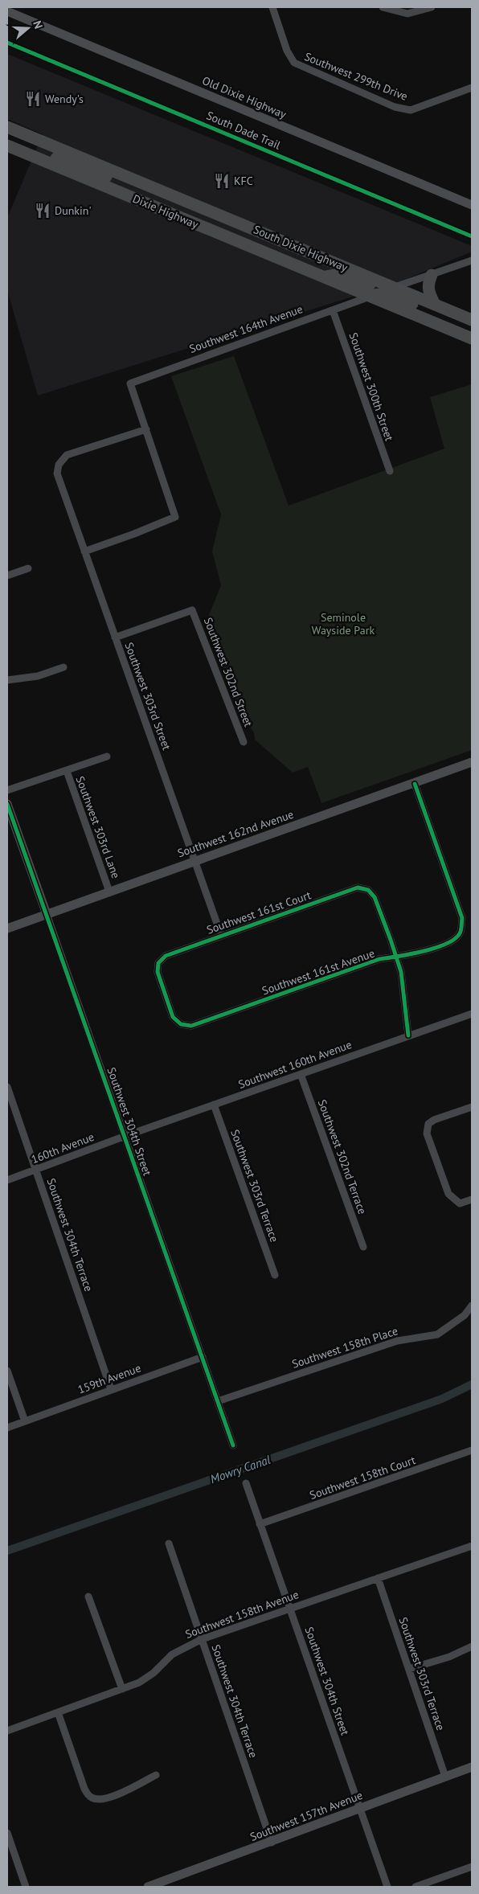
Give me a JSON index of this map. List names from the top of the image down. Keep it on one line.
{"streets":{"highway":["Dixie Highway","South Dixie Highway"],"street":["Southwest 299th Drive","Old Dixie Highway","Southwest 164th Avenue","Southwest 300th Street","Southwest 302nd Street","Southwest 303rd Street","Southwest 303rd Lane","Southwest 162nd Avenue","Southwest 161st Court","Southwest 161st Avenue","Southwest 160th Avenue","Southwest 304th Street","160th Avenue","Southwest 302nd Terrace","Southwest 303rd Terrace","Southwest 304th Terrace","Southwest 158th Place","159th Avenue","Southwest 158th Court","Southwest 158th Avenue","Southwest 157th Avenue"],"cycle path":["South Dade Trail"]},"crossings":[["Dixie Highway","South Dixie Highway"],["South Dixie Highway","Southwest 164th Avenue"],["Southwest 164th Avenue","Southwest 300th Street"],["Southwest 164th Avenue","Southwest 303rd Street"],["Southwest 302nd Street","Southwest 303rd Street"],["Southwest 303rd Street","Southwest 162nd Avenue"],["Southwest 303rd Street","Southwest 161st Court"],["Southwest 303rd Lane","Southwest 162nd Avenue"],["Southwest 162nd Avenue","Southwest 161st Avenue"],["Southwest 162nd Avenue","Southwest 304th Street"],["Southwest 161st Court","Southwest 161st Avenue"],["Southwest 160th Avenue","Southwest 304th Street"],["Southwest 160th Avenue","160th Avenue"],["Southwest 160th Avenue","Southwest 302nd Terrace"],["Southwest 160th Avenue","Southwest 303rd Terrace"],["Southwest 304th Street","160th Avenue"],["Southwest 304th Street","Southwest 158th Place"],["Southwest 304th Street","159th Avenue"],["Southwest 304th Street","Southwest 158th Court"],["Southwest 304th Street","Southwest 158th Avenue"],["Southwest 304th Street","Southwest 157th Avenue"],["160th Avenue","Southwest 304th Terrace"],["Southwest 303rd Terrace","Southwest 158th Avenue"],["Southwest 303rd Terrace","Southwest 157th Avenue"],["Southwest 304th Terrace","159th Avenue"],["Southwest 304th Terrace","Southwest 158th Avenue"],["Southwest 304th Terrace","Southwest 157th Avenue"]],"water":["Mowry Canal"],"parks":["Seminole Wayside Park"],"places":{"restaurant":["Wendy's","KFC","Dunkin'"]},"north":"right"}
